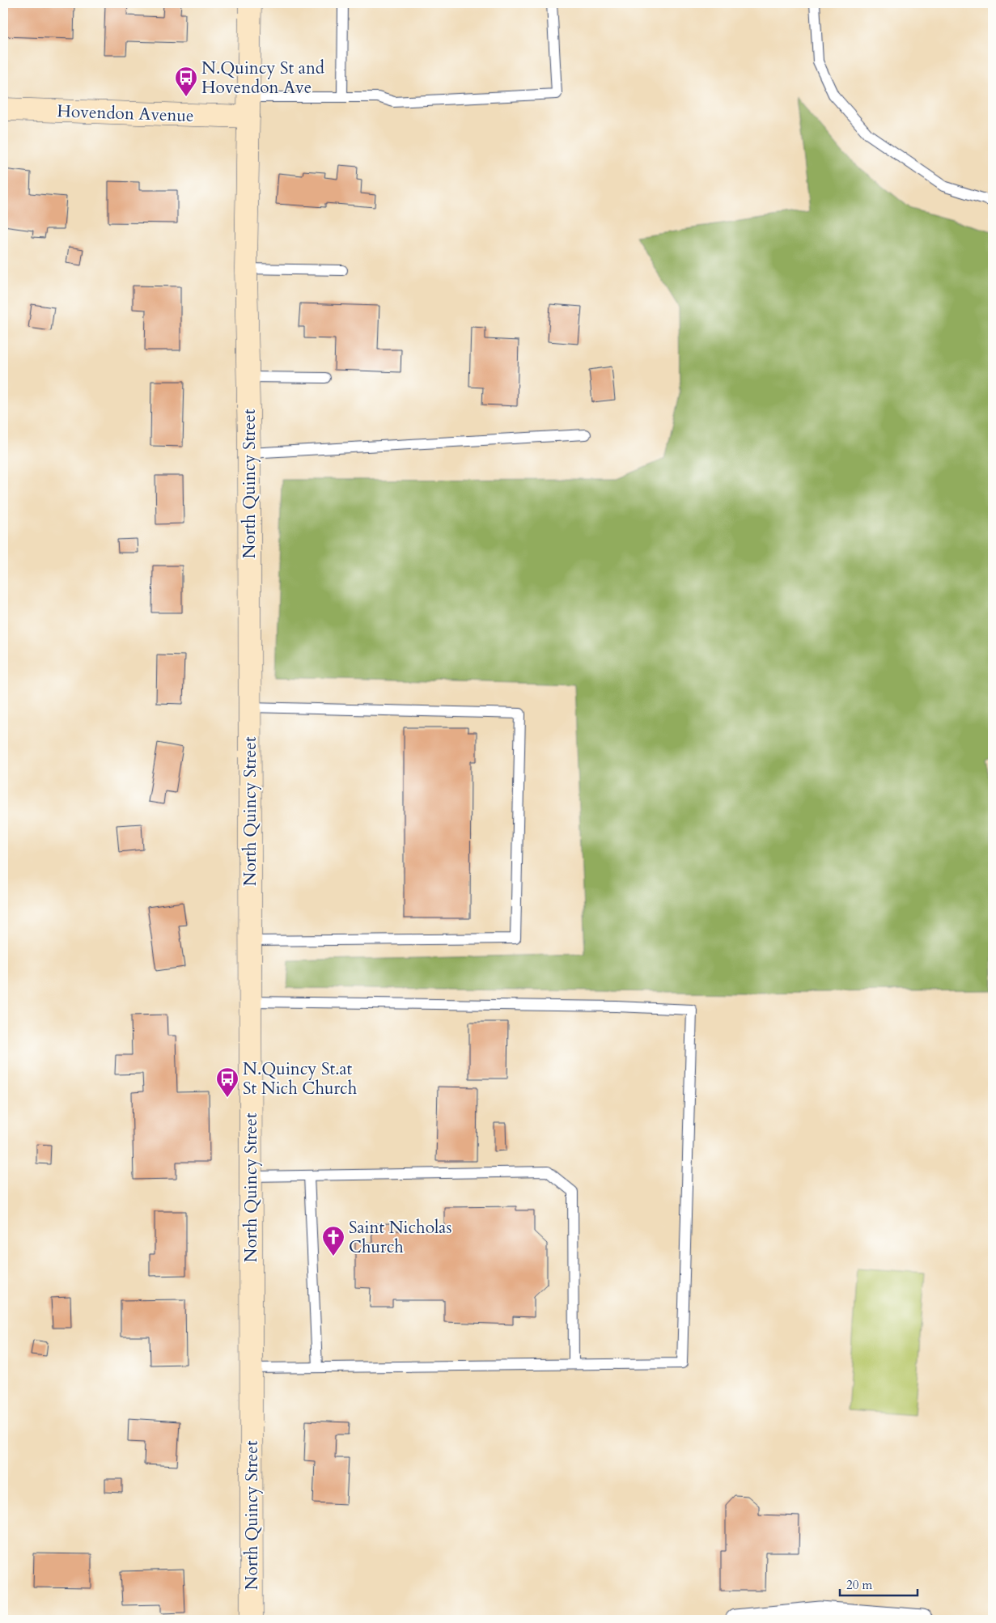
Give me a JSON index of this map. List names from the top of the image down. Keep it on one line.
{"streets":{"main road":["Hovendon Avenue","North Quincy Street"]},"crossings":[["Hovendon Avenue","North Quincy Street"]],"places":{"bus stop":["N.Quincy St and Hovendon Ave","N.Quincy St.at St Nich Church"],"church":["Saint Nicholas Church"]},"scale_bar":"20 m"}
